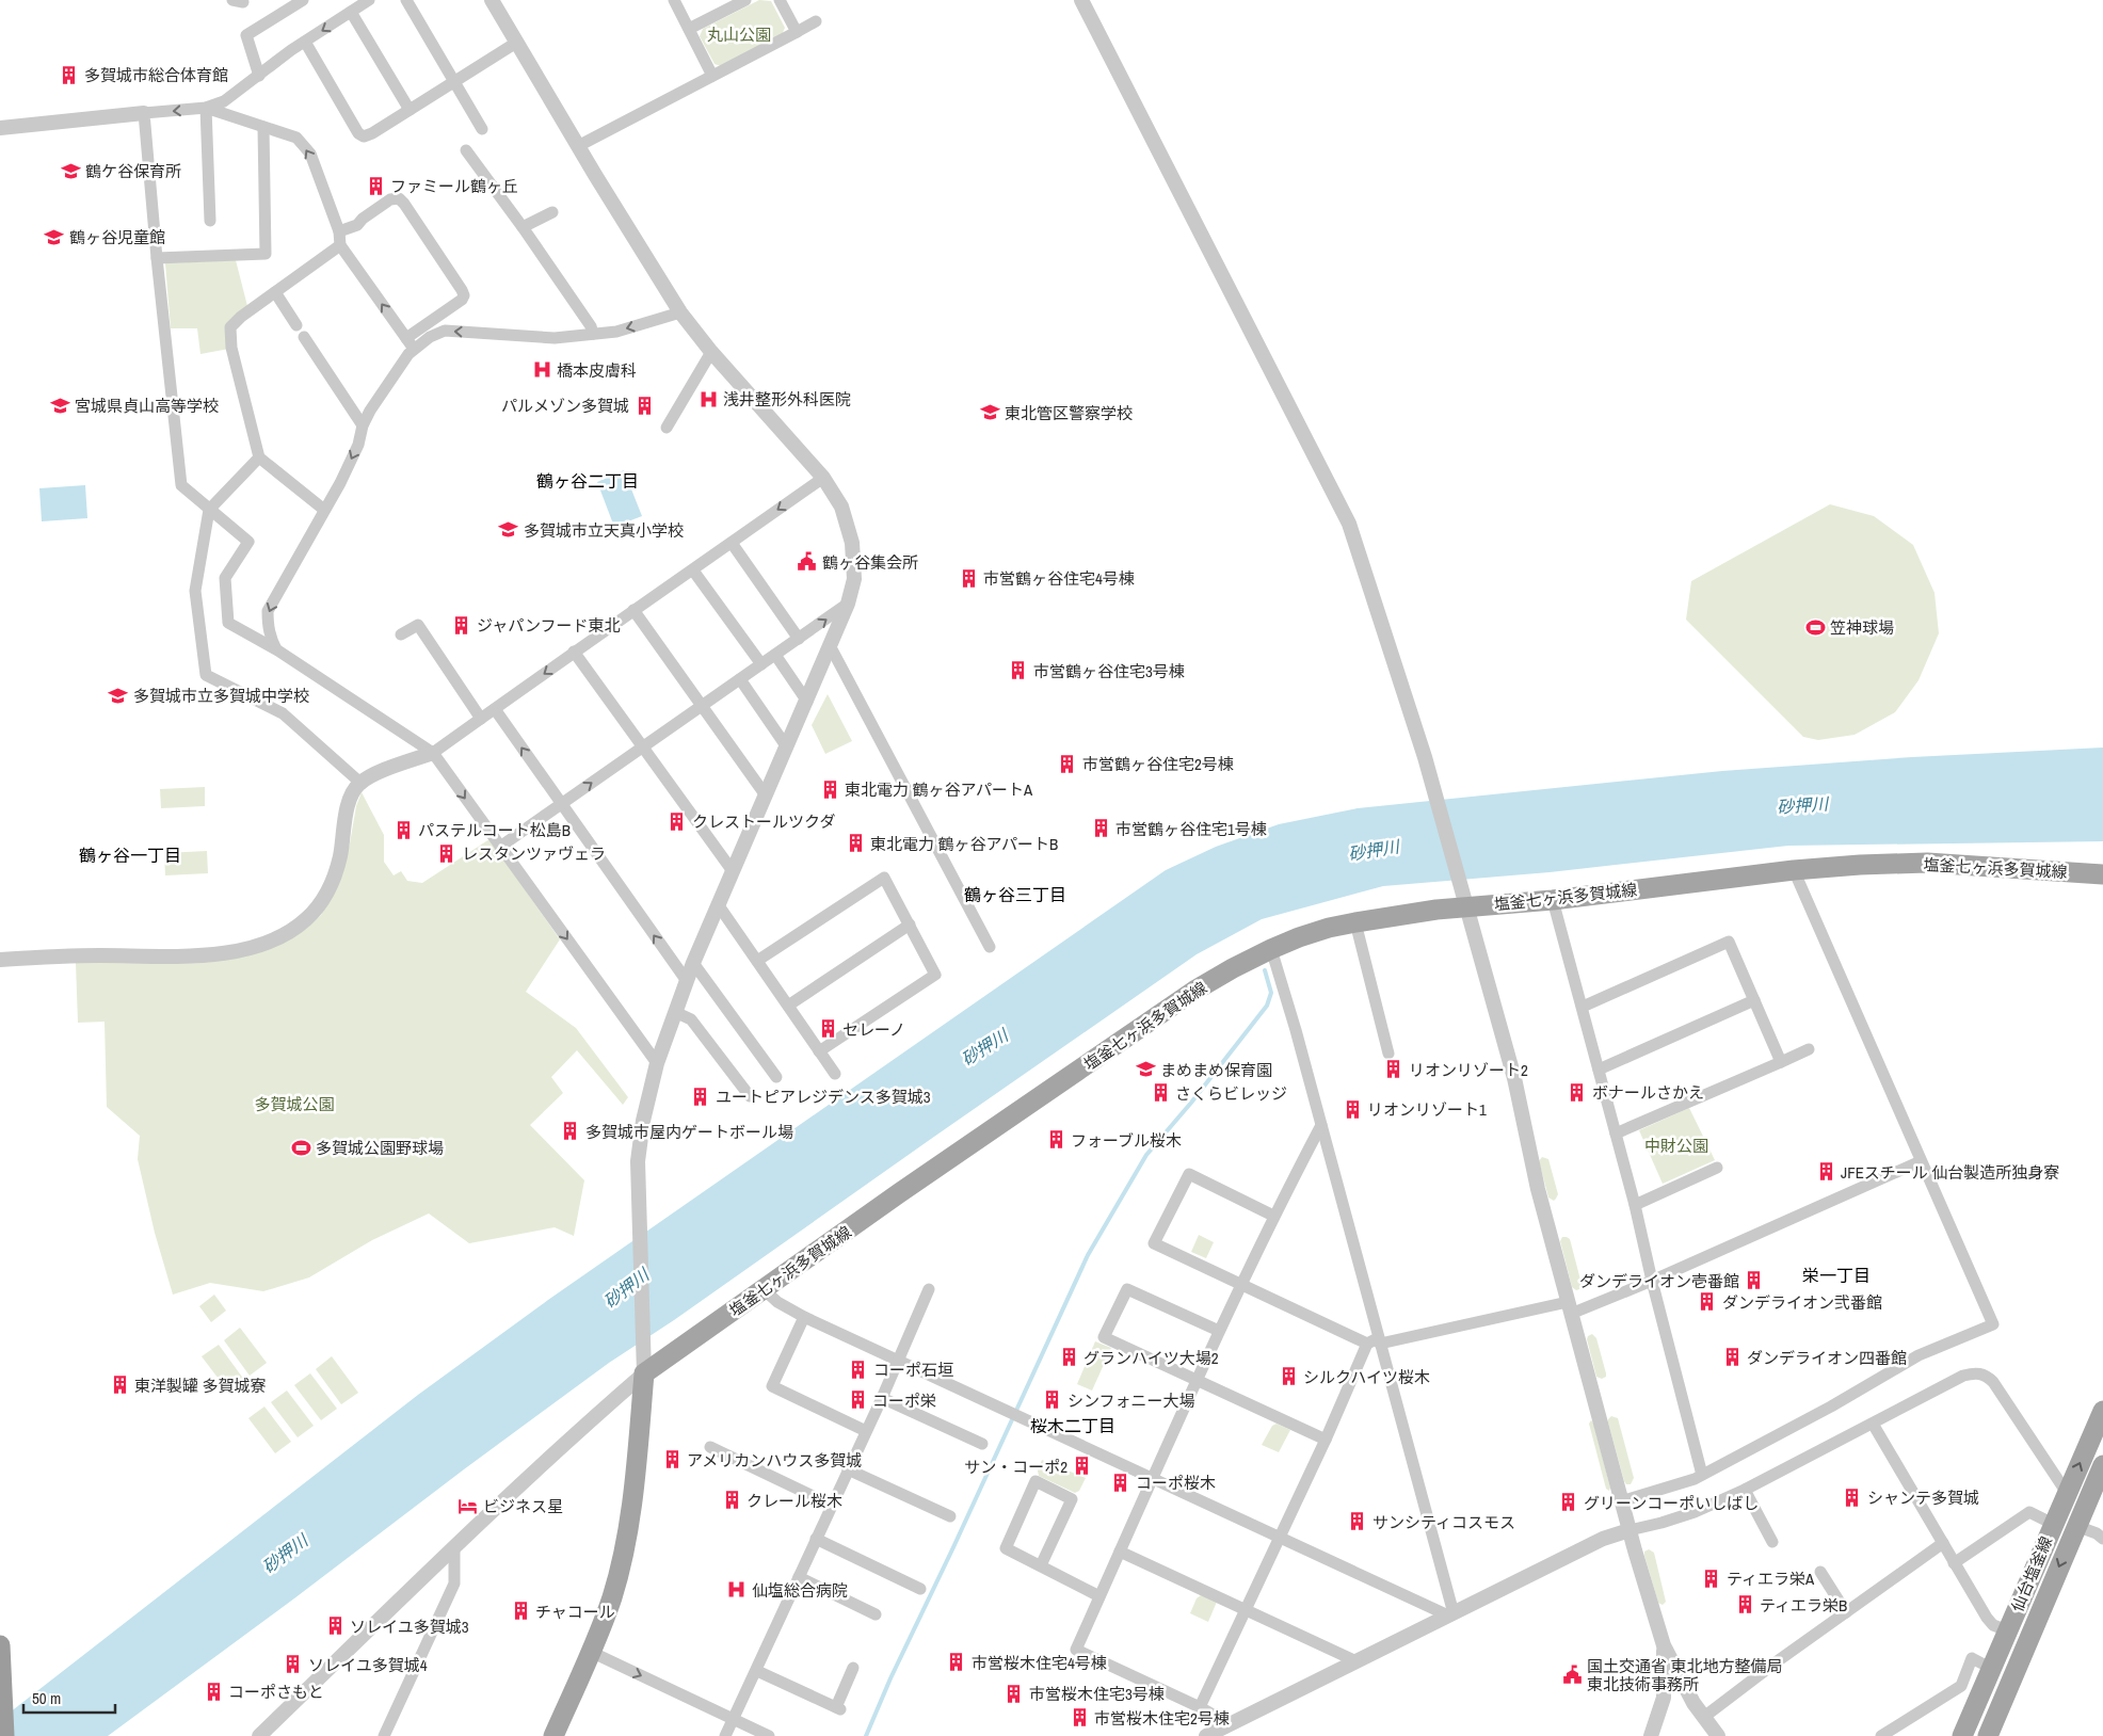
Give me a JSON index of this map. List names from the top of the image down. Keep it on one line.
{"streets":{"main road":["塩釜七ヶ浜多賀城線","仙台塩釜線"]},"districts":["鶴ヶ谷二丁目","鶴ヶ谷一丁目","鶴ヶ谷三丁目","栄一丁目","桜木二丁目"],"water":["砂押川"],"parks":["丸山公園","多賀城公園","中財公園"],"places":{"building":["多賀城市総合体育館","ファミール鶴ヶ丘","パルメゾン多賀城","市営鶴ヶ谷住宅4号棟","ジャパンフード東北","市営鶴ヶ谷住宅3号棟","市営鶴ヶ谷住宅2号棟","東北電力 鶴ヶ谷アパートA","クレストールツクダ","市営鶴ヶ谷住宅1号棟","パステルコート松島B","東北電力 鶴ヶ谷アパートB","レスタンツァヴェラ","セレーノ","リオンリゾート2","ボナールさかえ","さくらビレッジ","ユートピアレジデンス多賀城3","リオンリゾート1","多賀城市屋内ゲートボール場","フォーブル桜木","JFEスチール 仙台製造所独身寮","ダンデライオン壱番館","ダンデライオン弐番館","グランハイツ大場2","ダンデライオン四番館","コーポ石垣","シルクハイツ桜木","東洋製罐 多賀城寮","コーポ栄","シンフォニー大場","アメリカンハウス多賀城","サン・コーポ2","コーポ桜木","シャンテ多賀城","クレール桜木","グリーンコーポいしばし","サンシティコスモス","ティエラ栄A","ティエラ栄B","チャコール","ソレイユ多賀城3","市営桜木住宅4号棟","ソレイユ多賀城4","コーポさもと","市営桜木住宅3号棟","市営桜木住宅2号棟"],"school or university":["鶴ケ谷保育所","鶴ヶ谷児童館","宮城県貞山高等学校","東北管区警察学校","多賀城市立天真小学校","多賀城市立多賀城中学校","まめまめ保育園"],"hospital":["橋本皮膚科","浅井整形外科医院","仙塩総合病院"],"public building":["鶴ヶ谷集会所","国土交通省 東北地方整備局 東北技術事務所"],"sports":["笠神球場","多賀城公園野球場"],"hotel":["ビジネス星"]},"scale_bar":"50 m"}
